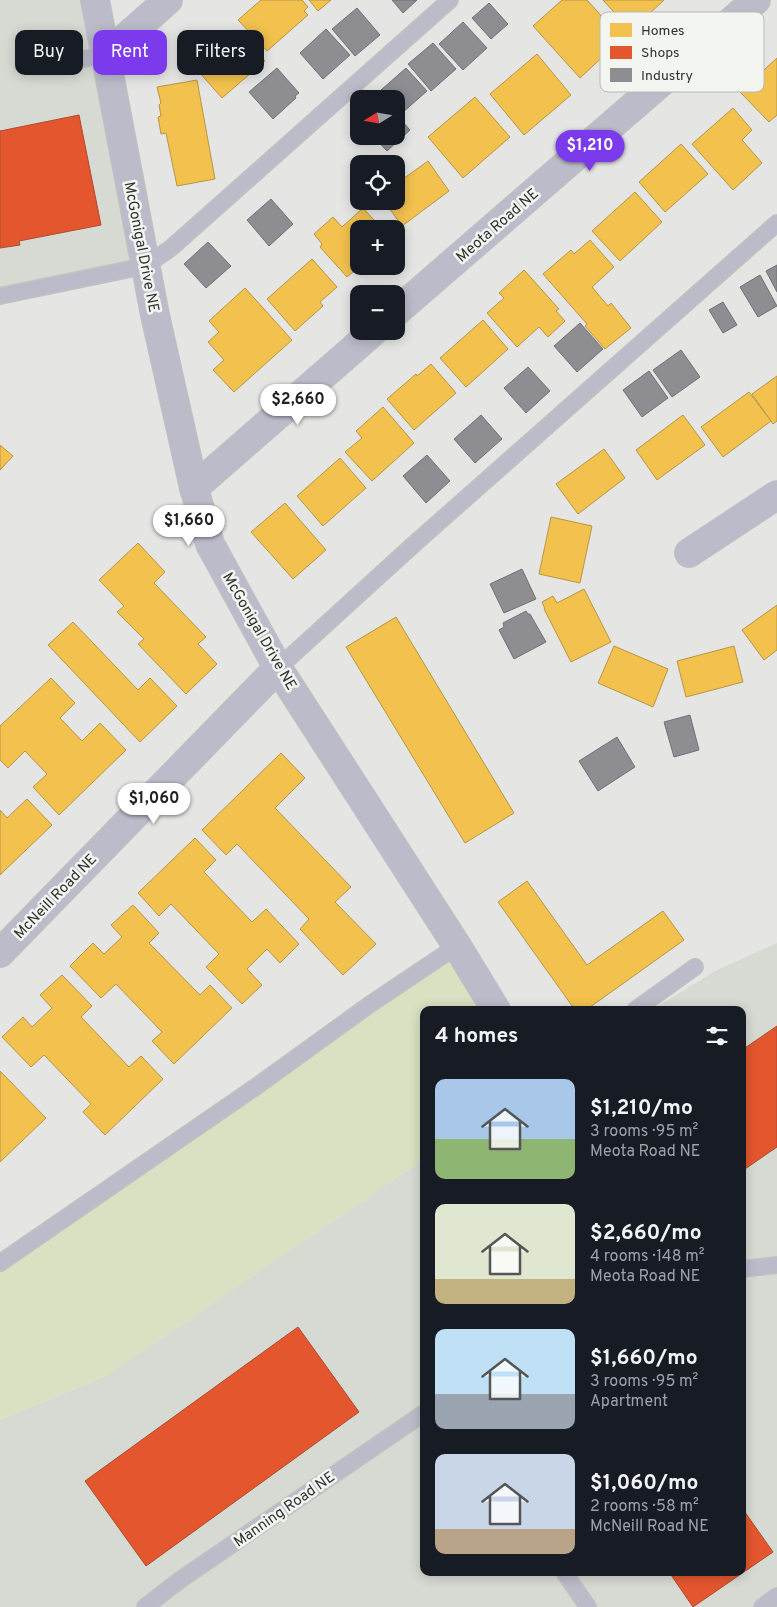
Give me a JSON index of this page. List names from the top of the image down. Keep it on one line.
{"streets":{"street":["Meota Road NE","McGonigal Drive NE","McNeill Road NE"],"lane":["Manning Road NE"]},"crossings":[["McGonigal Drive NE","McNeill Road NE"]],"legend":["Homes","Shops","Industry"],"north":"left","page":{"chip":["Buy","Rent","Filters"],"map_buttons":["+","−"],"price":["$1,210","$2,660","$1,660","$1,060"],"heading":"4 homes","list":[{"name":"$1,210/mo","note":"3 rooms · 95 m² · Meota Road NE"},{"name":"$2,660/mo","note":"4 rooms · 148 m² · Meota Road NE"},{"name":"$1,660/mo","note":"3 rooms · 95 m² · Apartment"},{"name":"$1,060/mo","note":"2 rooms · 58 m² · McNeill Road NE"}]}}
